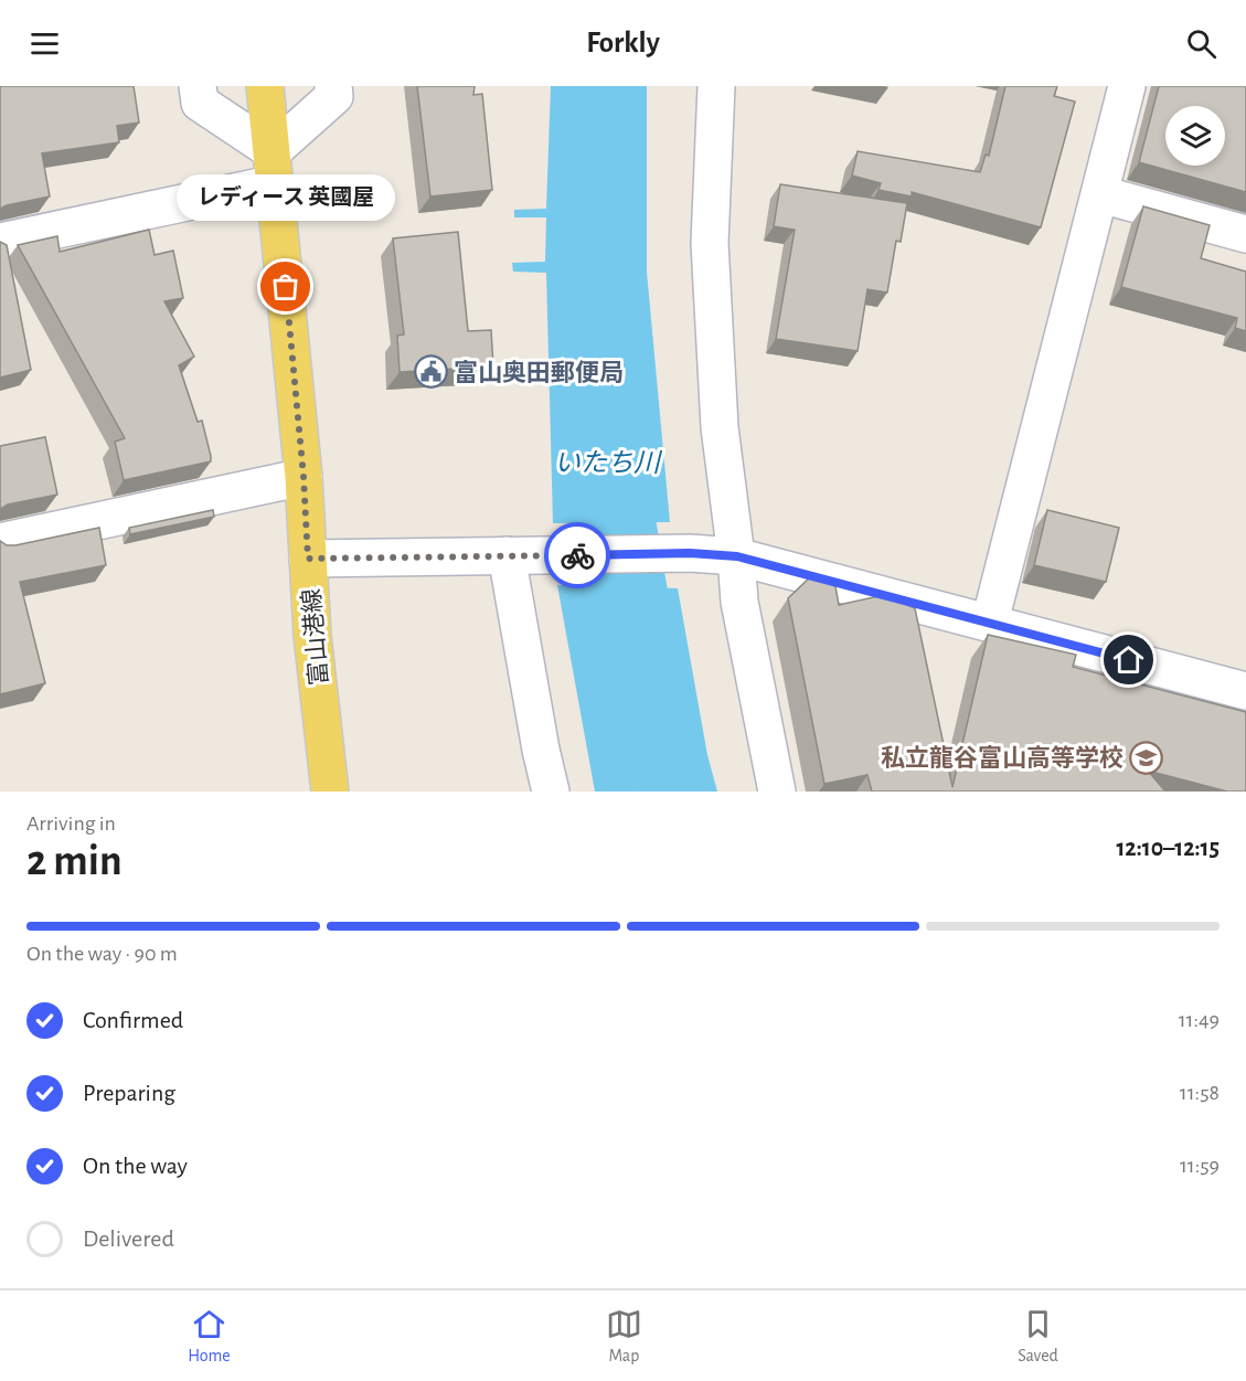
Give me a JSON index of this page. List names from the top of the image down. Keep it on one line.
{"streets":{"main road":["富山港線"]},"water":["いたち川"],"places":{"other":["レディース 英國屋"],"public building":["富山奥田郵便局"],"school or university":["私立龍谷富山高等学校"]},"page":{"header":"Forkly","bubble":"レディース 英國屋","heading":["2 min","Arriving in","12:10–12:15"],"bar":"On the way · 90 m","list":[["Confirmed","11:49"],["Preparing","11:58"],["On the way","11:59"],"Delivered"],"tabs":["Home","Map","Saved"]}}
